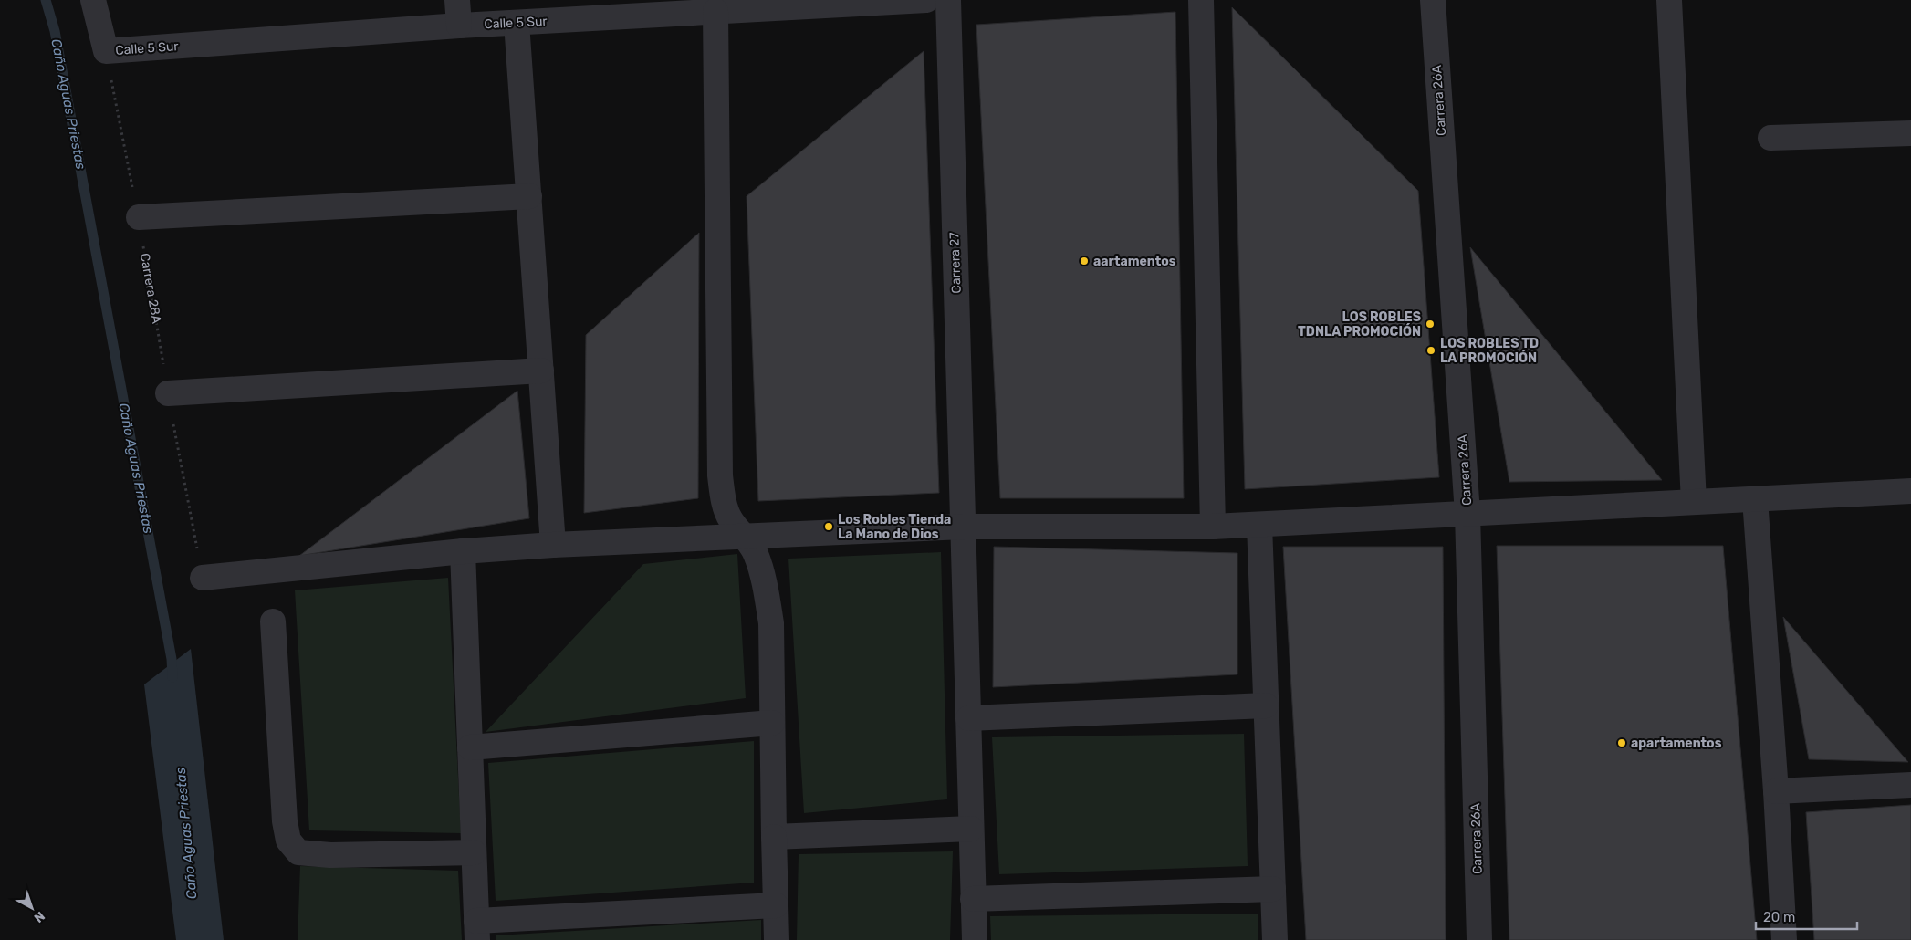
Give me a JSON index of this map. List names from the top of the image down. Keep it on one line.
{"streets":{"street":["Calle 5 Sur","Carrera 26A","Carrera 27"],"path":["Carrera 28A"]},"crossings":[["Calle 5 Sur","Carrera 28A"]],"water":["Caño Aguas Priestas"],"places":["aartamentos","LOS ROBLES TDNLA PROMOCIÓN","LOS ROBLES TD LA PROMOCIÓN","Los Robles Tienda La Mano de Dios","apartamentos"],"scale_bar":"20 m","north":"bottom right"}
